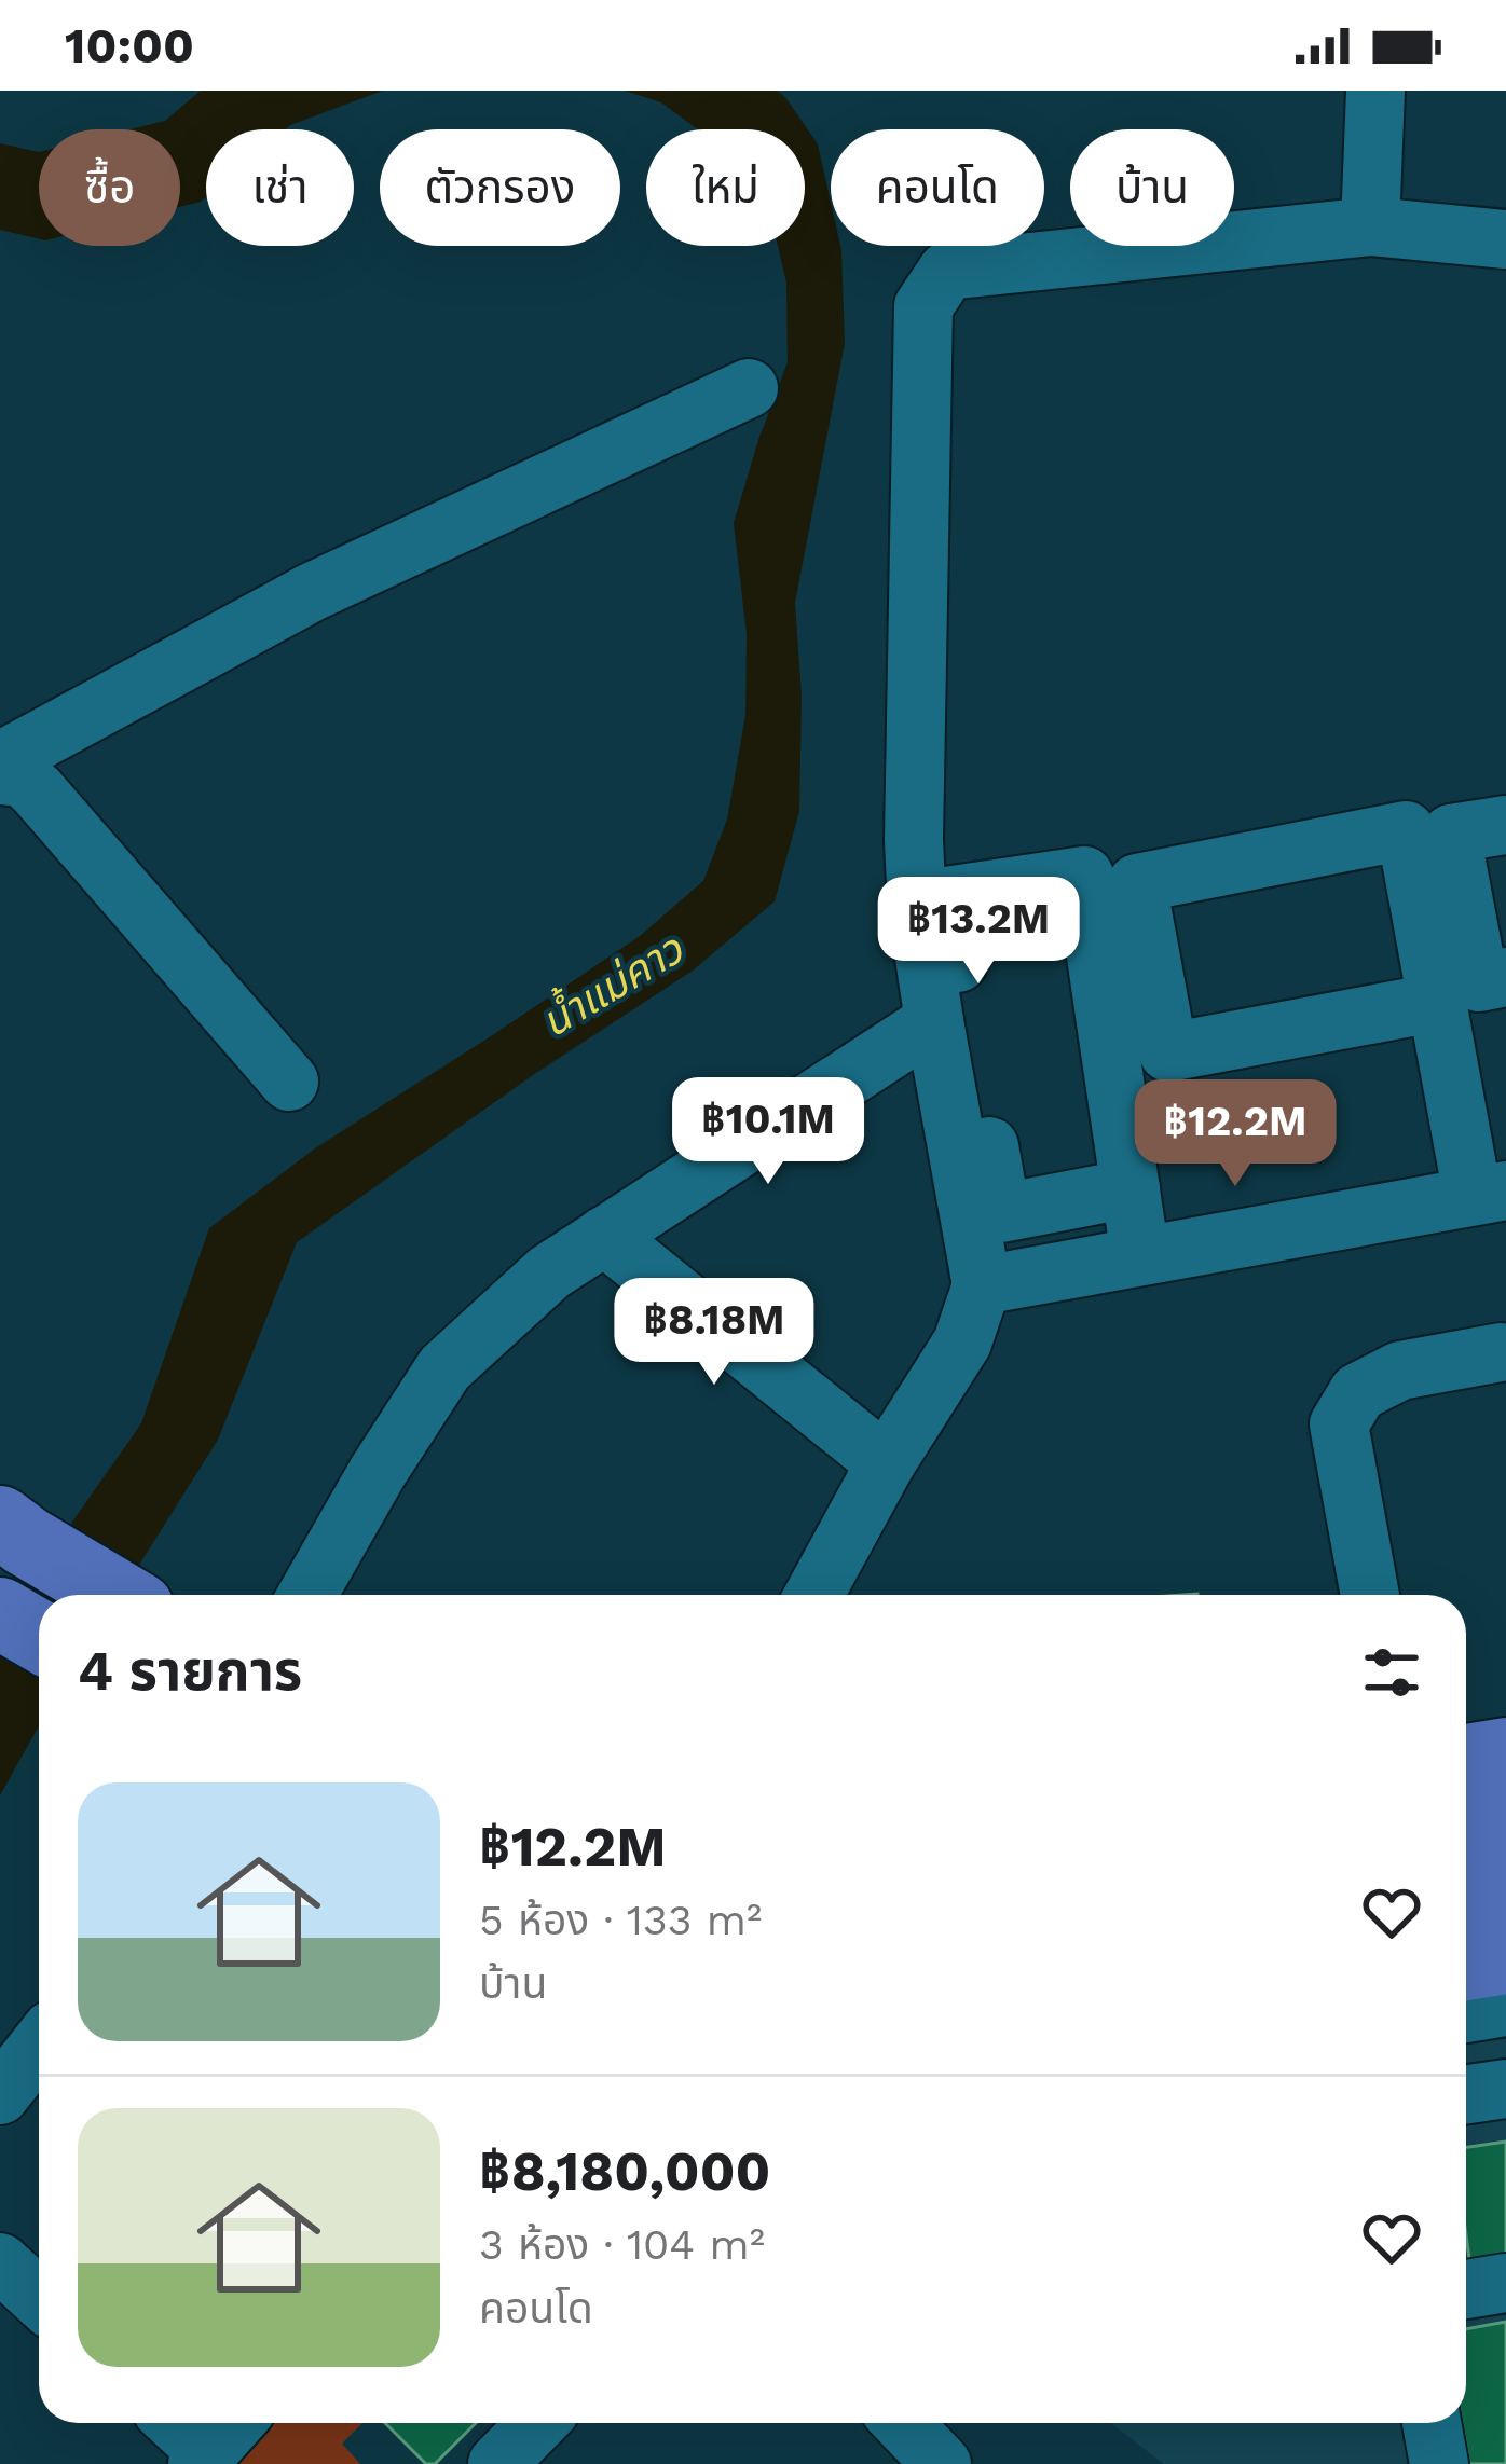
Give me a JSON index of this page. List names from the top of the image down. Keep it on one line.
{"water":["น้ำแม่คาว"],"page":{"status":"10:00","chip":["ซื้อ","เช่า","ตัวกรอง","ใหม่","คอนโด","บ้าน"],"price":["฿13.2M","฿10.1M","฿12.2M","฿8.18M"],"heading":"4 รายการ","list":[{"name":"฿12.2M","note":"5 ห้อง · 133 m² · บ้าน"},{"name":"฿8,180,000","note":"3 ห้อง · 104 m² · คอนโด"}]}}
